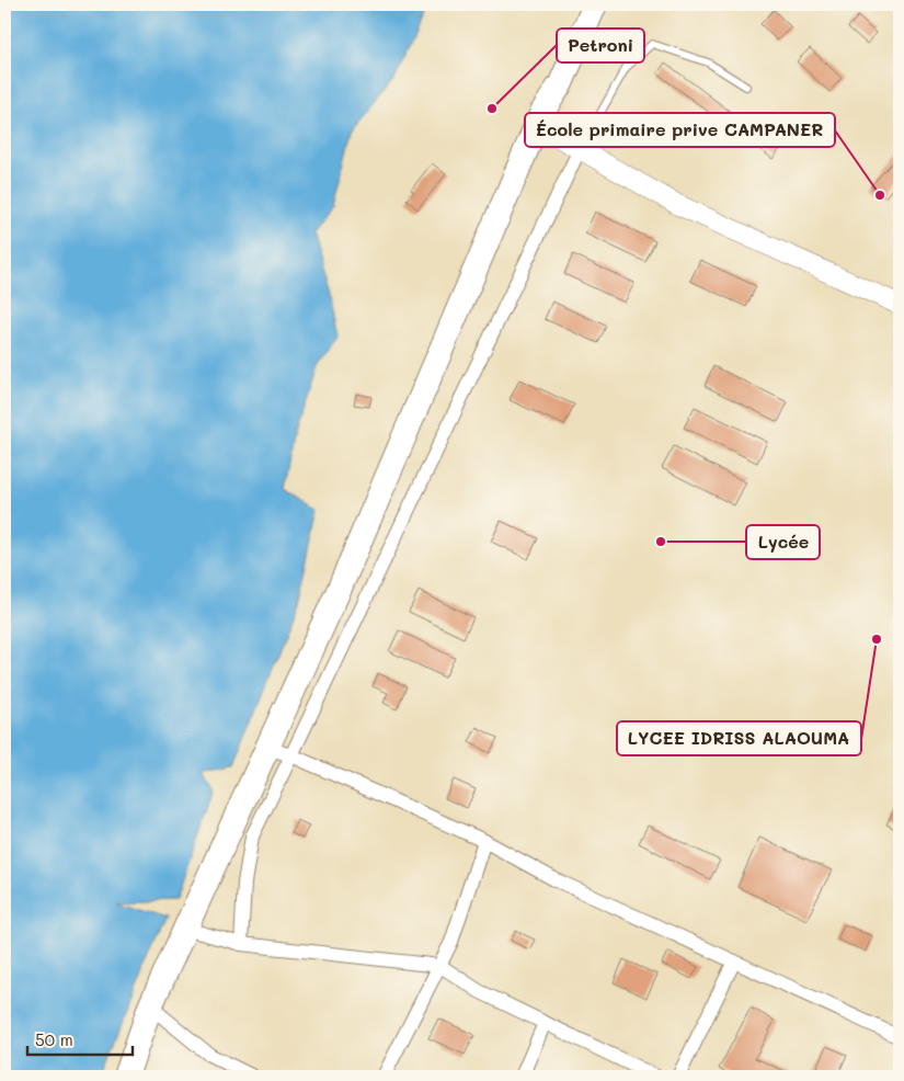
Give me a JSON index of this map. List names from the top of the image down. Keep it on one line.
{"places":["Petroni","École primaire prive CAMPANER","Lycée","LYCEE IDRISS ALAOUMA"],"scale_bar":"50 m"}
